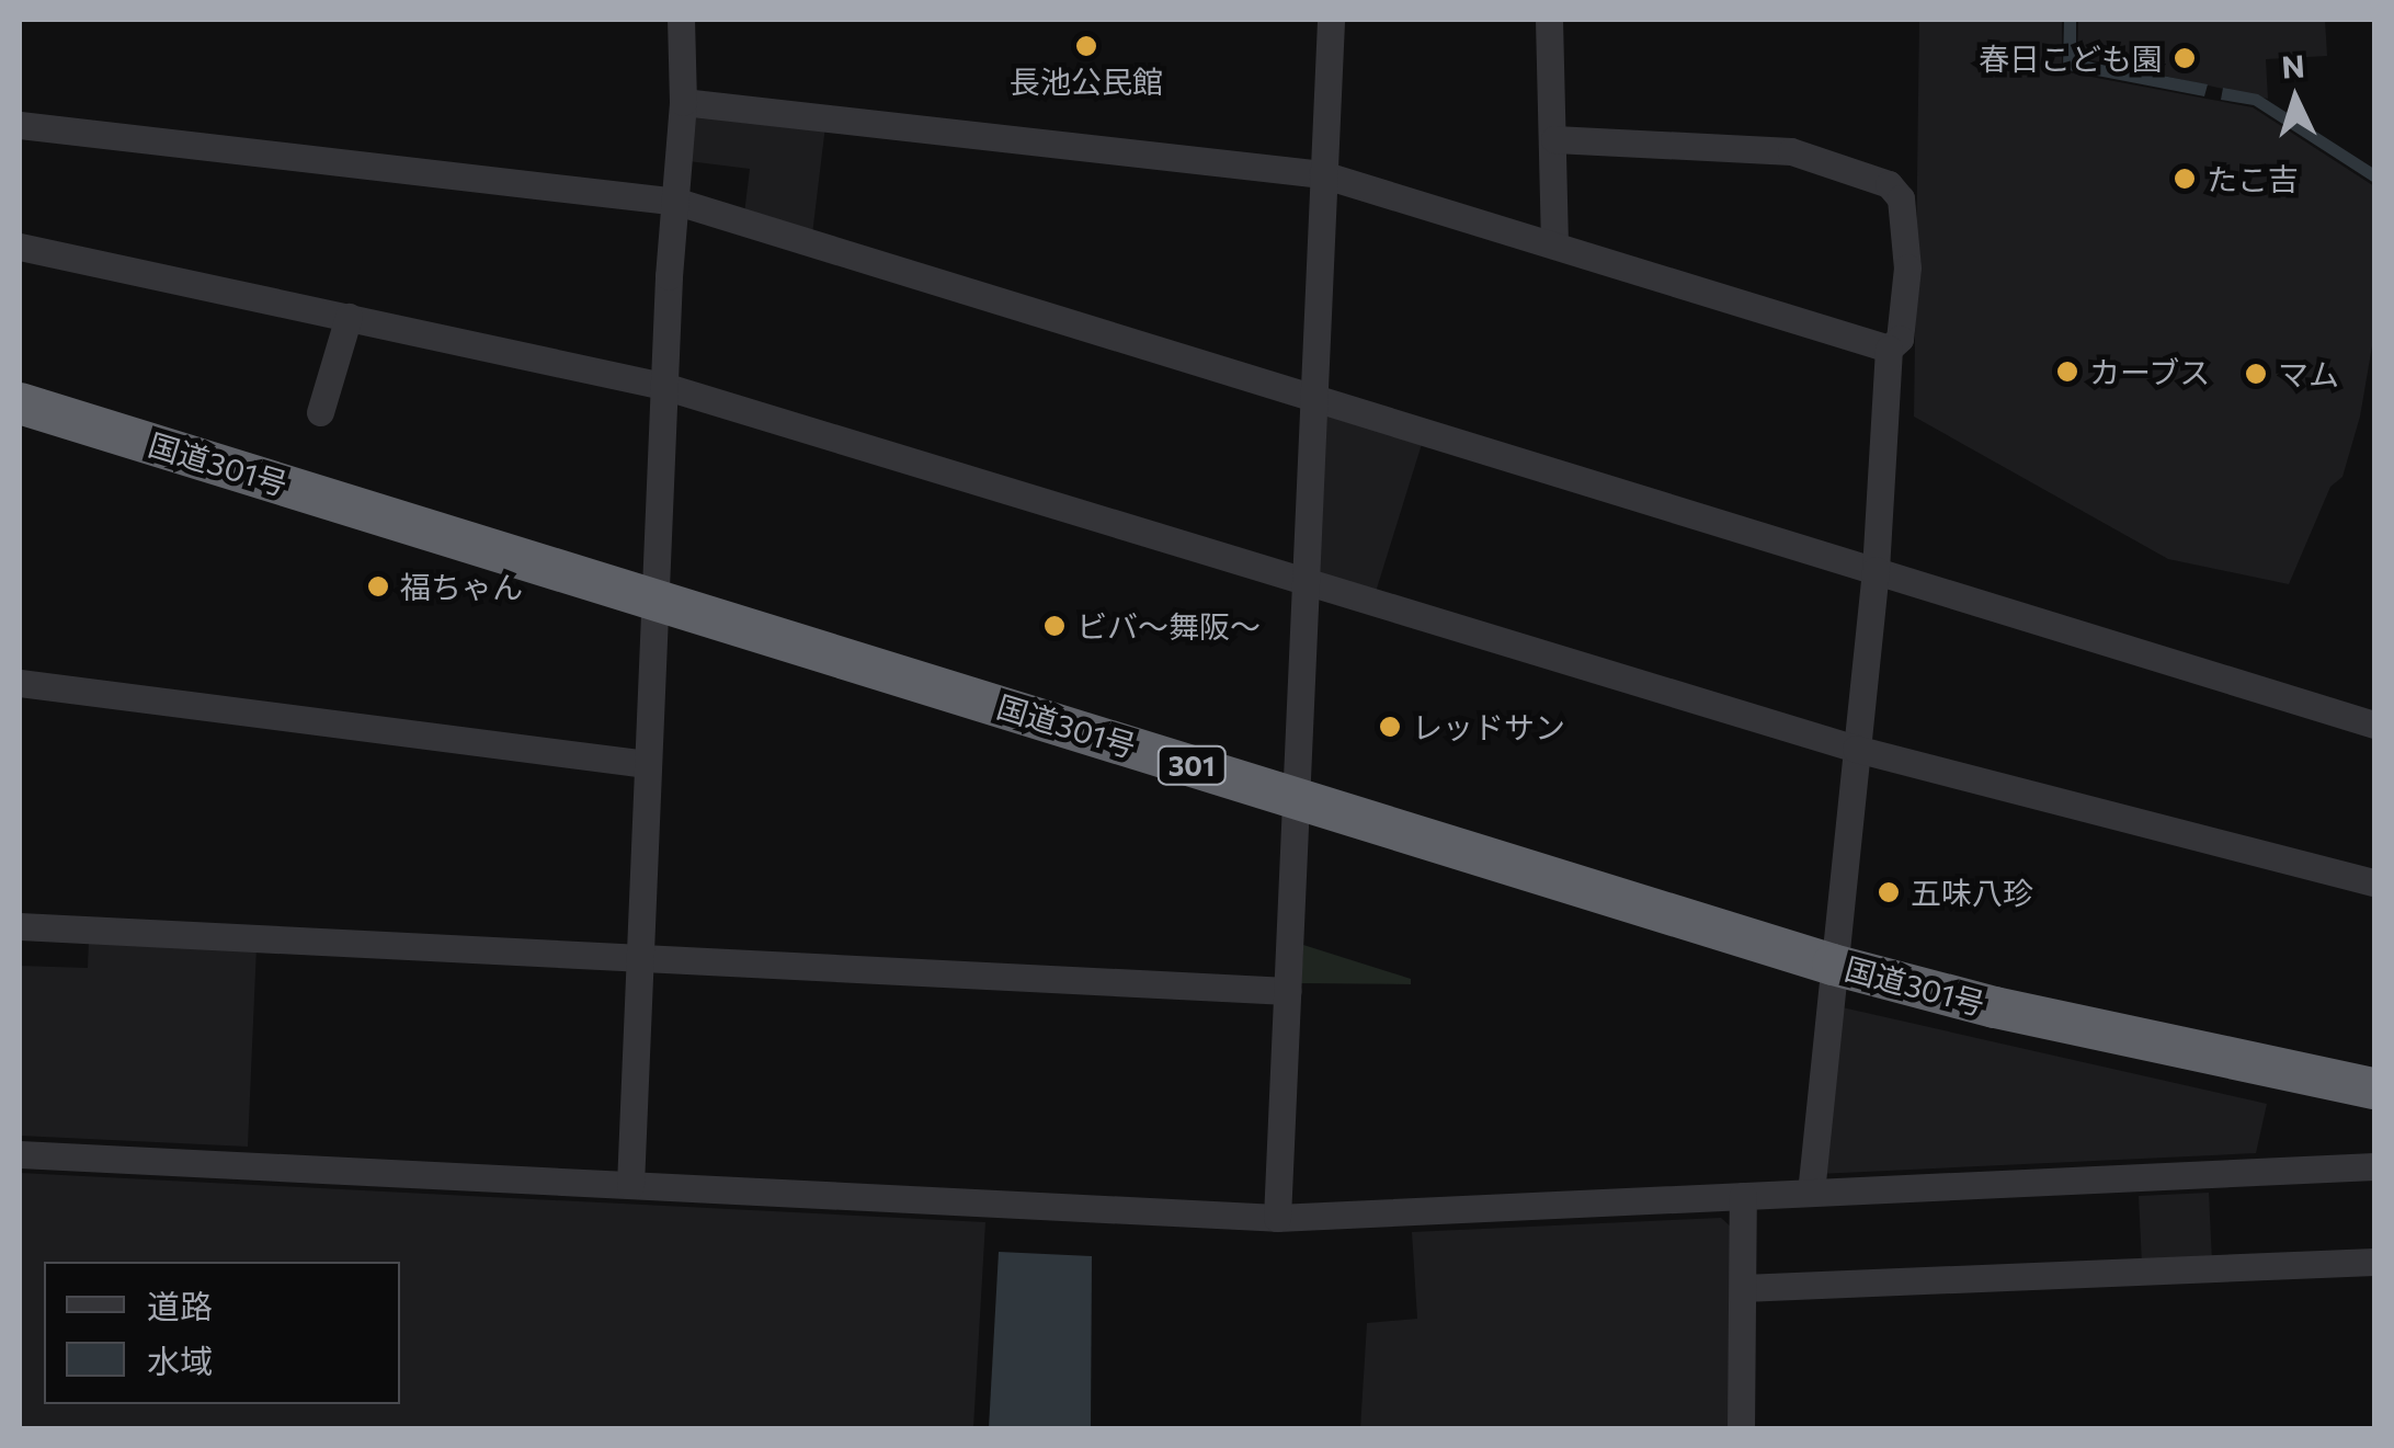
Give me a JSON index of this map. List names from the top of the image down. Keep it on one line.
{"streets":{"highway":["国道301号","301"]},"places":["長池公民館","春日こども園","たこ吉","カーブス","マム","福ちゃん","ビバ～舞阪～","レッドサン","五味八珍"],"legend":["道路","水域"],"north":"top"}
